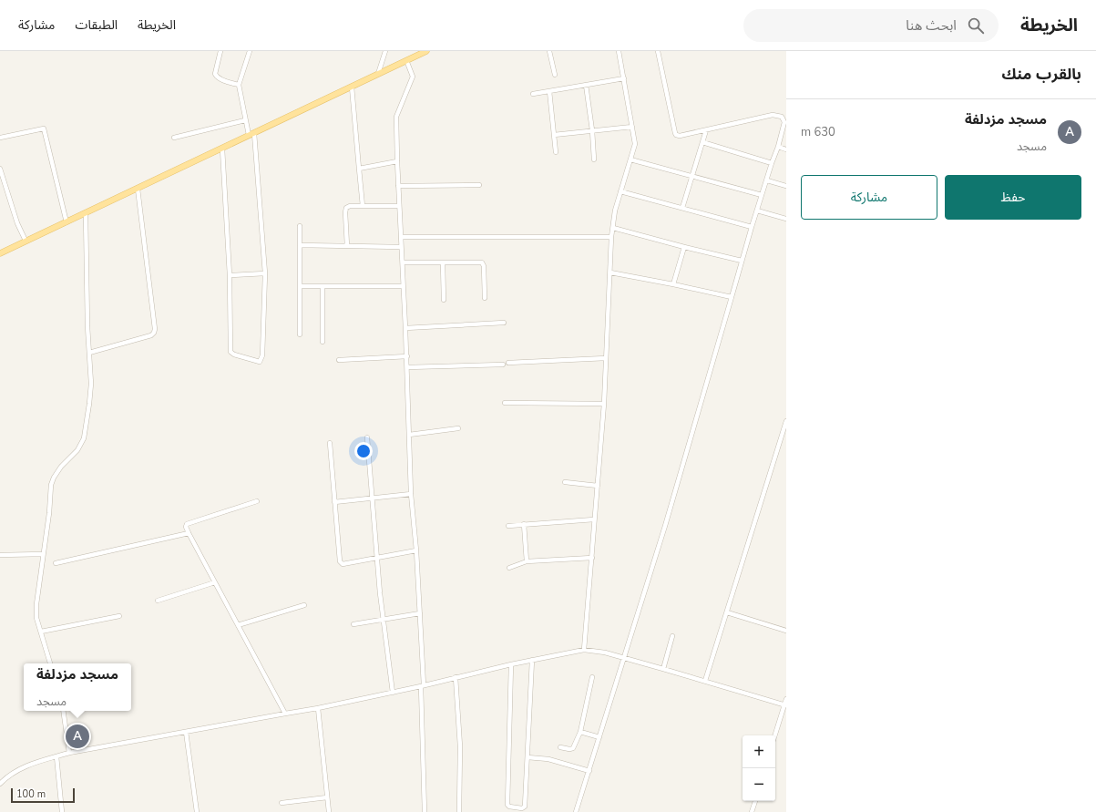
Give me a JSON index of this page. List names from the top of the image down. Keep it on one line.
{"scale_bar":"100 m","page":{"header":"الخريطة","search":"ابحث هنا","nav":["الخريطة","الطبقات","مشاركة"],"heading":"بالقرب منك","list":[{"mark":"A","name":"مسجد مزدلفة","note":"مسجد","value":"630 m"}],"buttons":["حفظ","مشاركة"],"popup":["مسجد مزدلفة","مسجد"],"pins":"A","map_buttons":["+","−"],"scale":"100 m"}}
